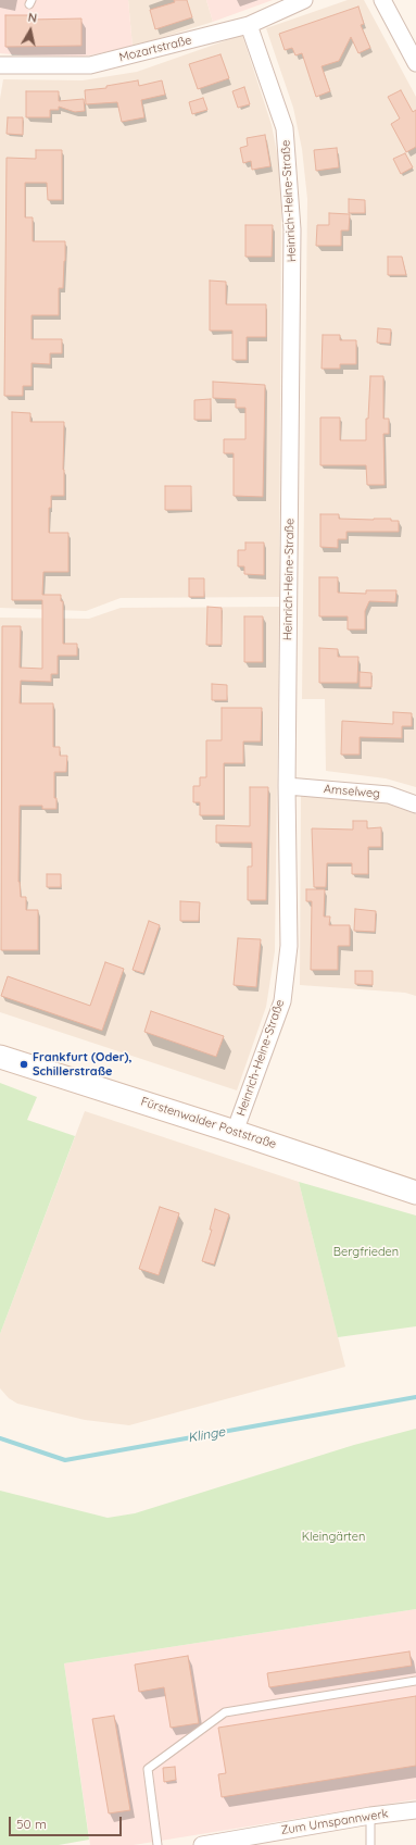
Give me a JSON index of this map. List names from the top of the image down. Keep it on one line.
{"streets":{"street":["Mozartstraße","Heinrich-Heine-Straße","Amselweg","Fürstenwalder Poststraße","Zum Umspannwerk"]},"crossings":[["Mozartstraße","Heinrich-Heine-Straße"],["Heinrich-Heine-Straße","Amselweg"],["Heinrich-Heine-Straße","Fürstenwalder Poststraße"]],"water":["Klinge"],"parks":["Bergfrieden","Kleingärten"],"places":["Frankfurt (Oder), Schillerstraße"],"scale_bar":"50 m","north":"top"}
